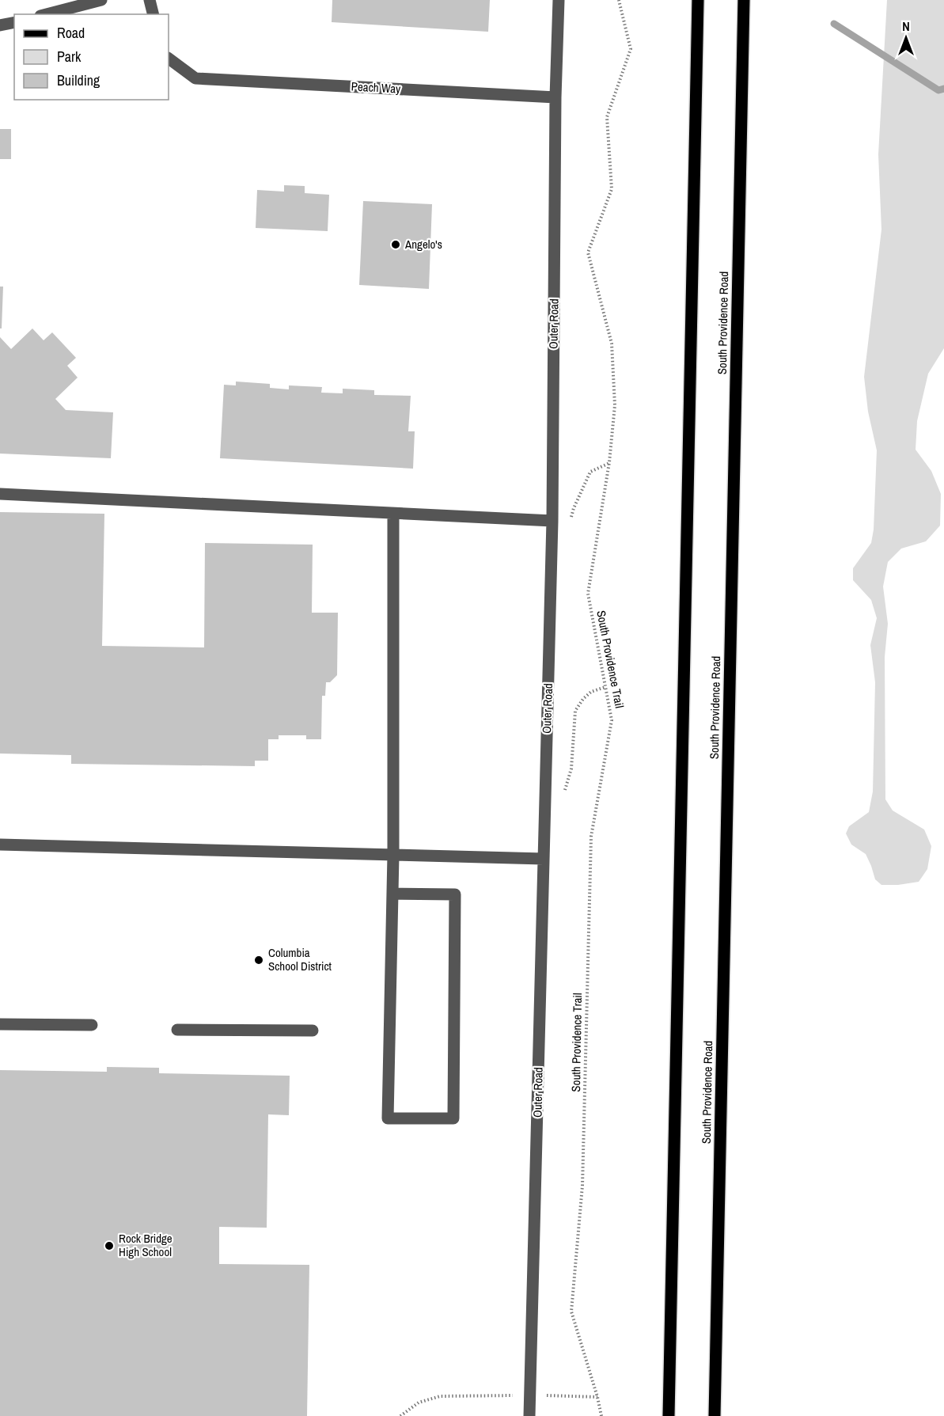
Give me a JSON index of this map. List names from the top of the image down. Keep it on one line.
{"streets":{"main road":["South Providence Road"],"street":["Peach Way","Outer Road"],"path":["South Providence Trail"]},"crossings":[["Peach Way","Outer Road"]],"places":["Angelo's","Columbia School District","Rock Bridge High School"],"legend":["Road","Park","Building"],"north":"top"}
